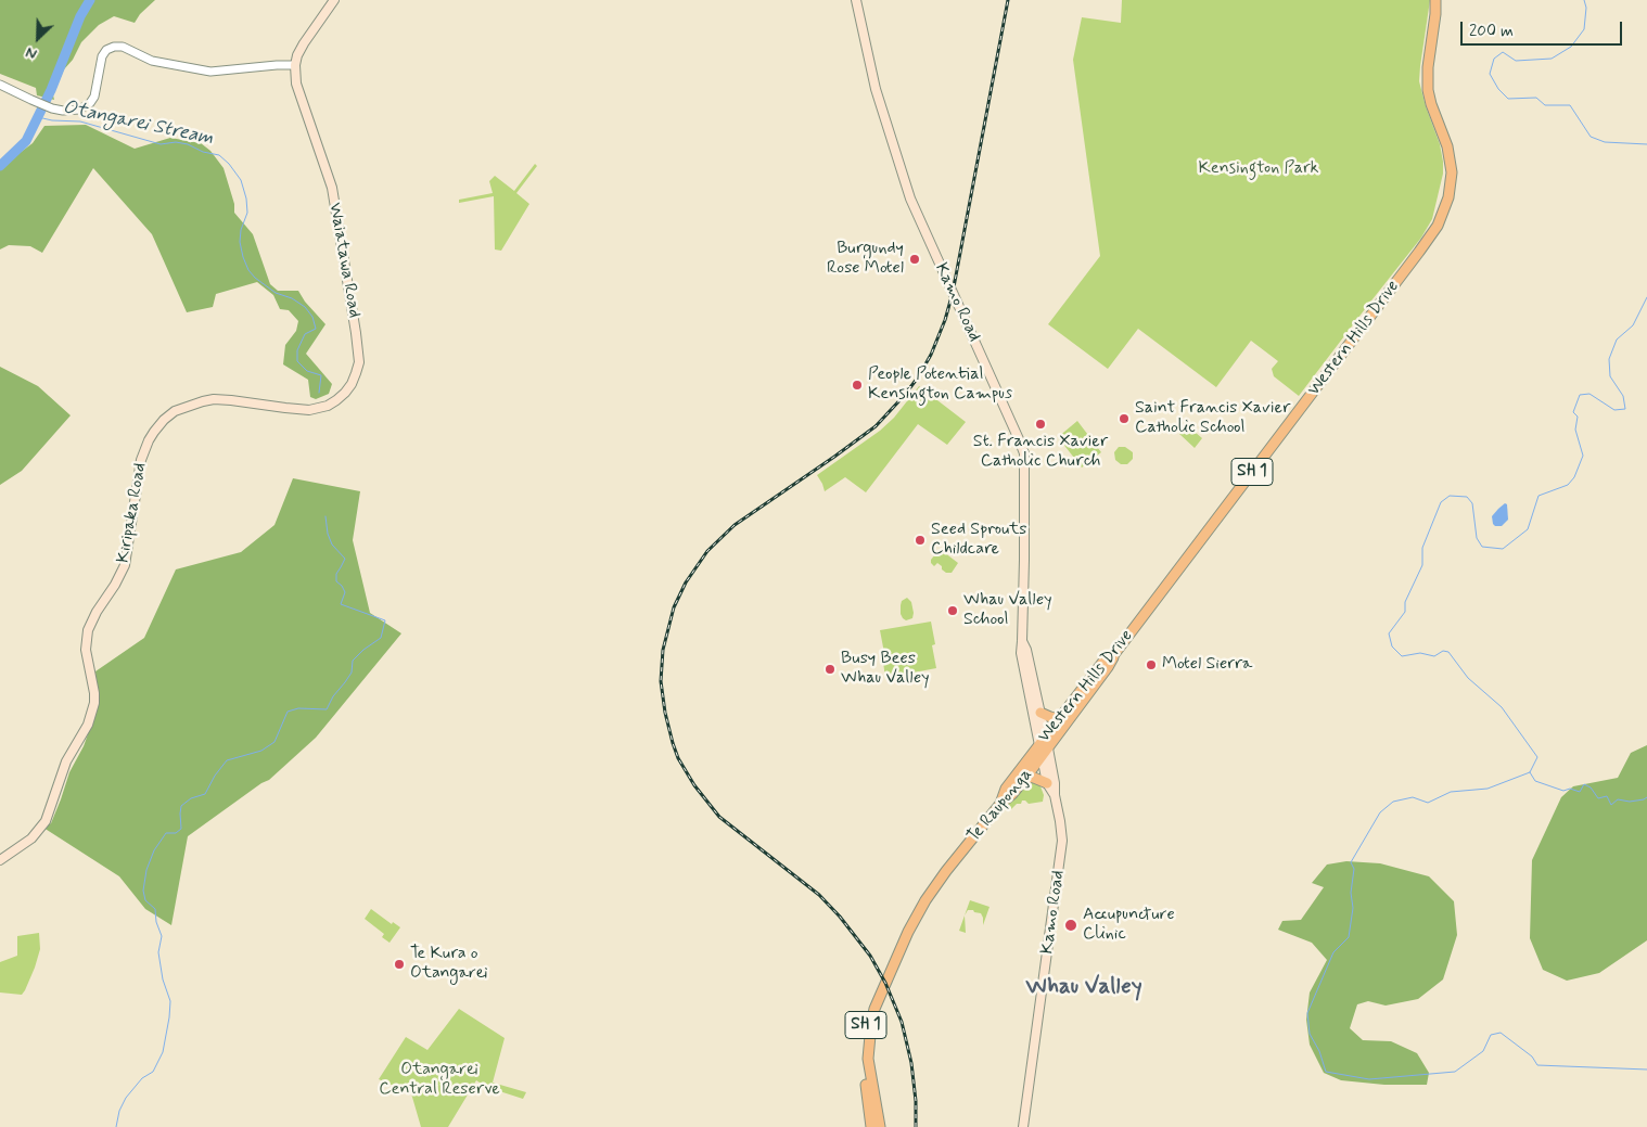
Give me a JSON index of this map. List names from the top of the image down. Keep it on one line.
{"streets":{"highway":["Western Hills Drive","SH 1","Te Rauponga"],"main road":["Waiatawa Road","Kamo Road","Kiripaka Road"]},"crossings":[["Waiatawa Road","Kiripaka Road"],["Kamo Road","Western Hills Drive"],["Kamo Road","Te Rauponga"],["Western Hills Drive","Te Rauponga"]],"districts":["Whau Valley"],"water":["Otangarei Stream"],"parks":["Kensington Park","Otangarei Central Reserve"],"places":["Burgundy Rose Motel","People Potential Kensington Campus","Saint Francis Xavier Catholic School","St. Francis Xavier Catholic Church","Seed Sprouts Childcare","Whau Valley School","Motel Sierra","Busy Bees Whau Valley","Accupuncture Clinic","Te Kura o Otangarei"],"scale_bar":"200 m","north":"bottom left"}
